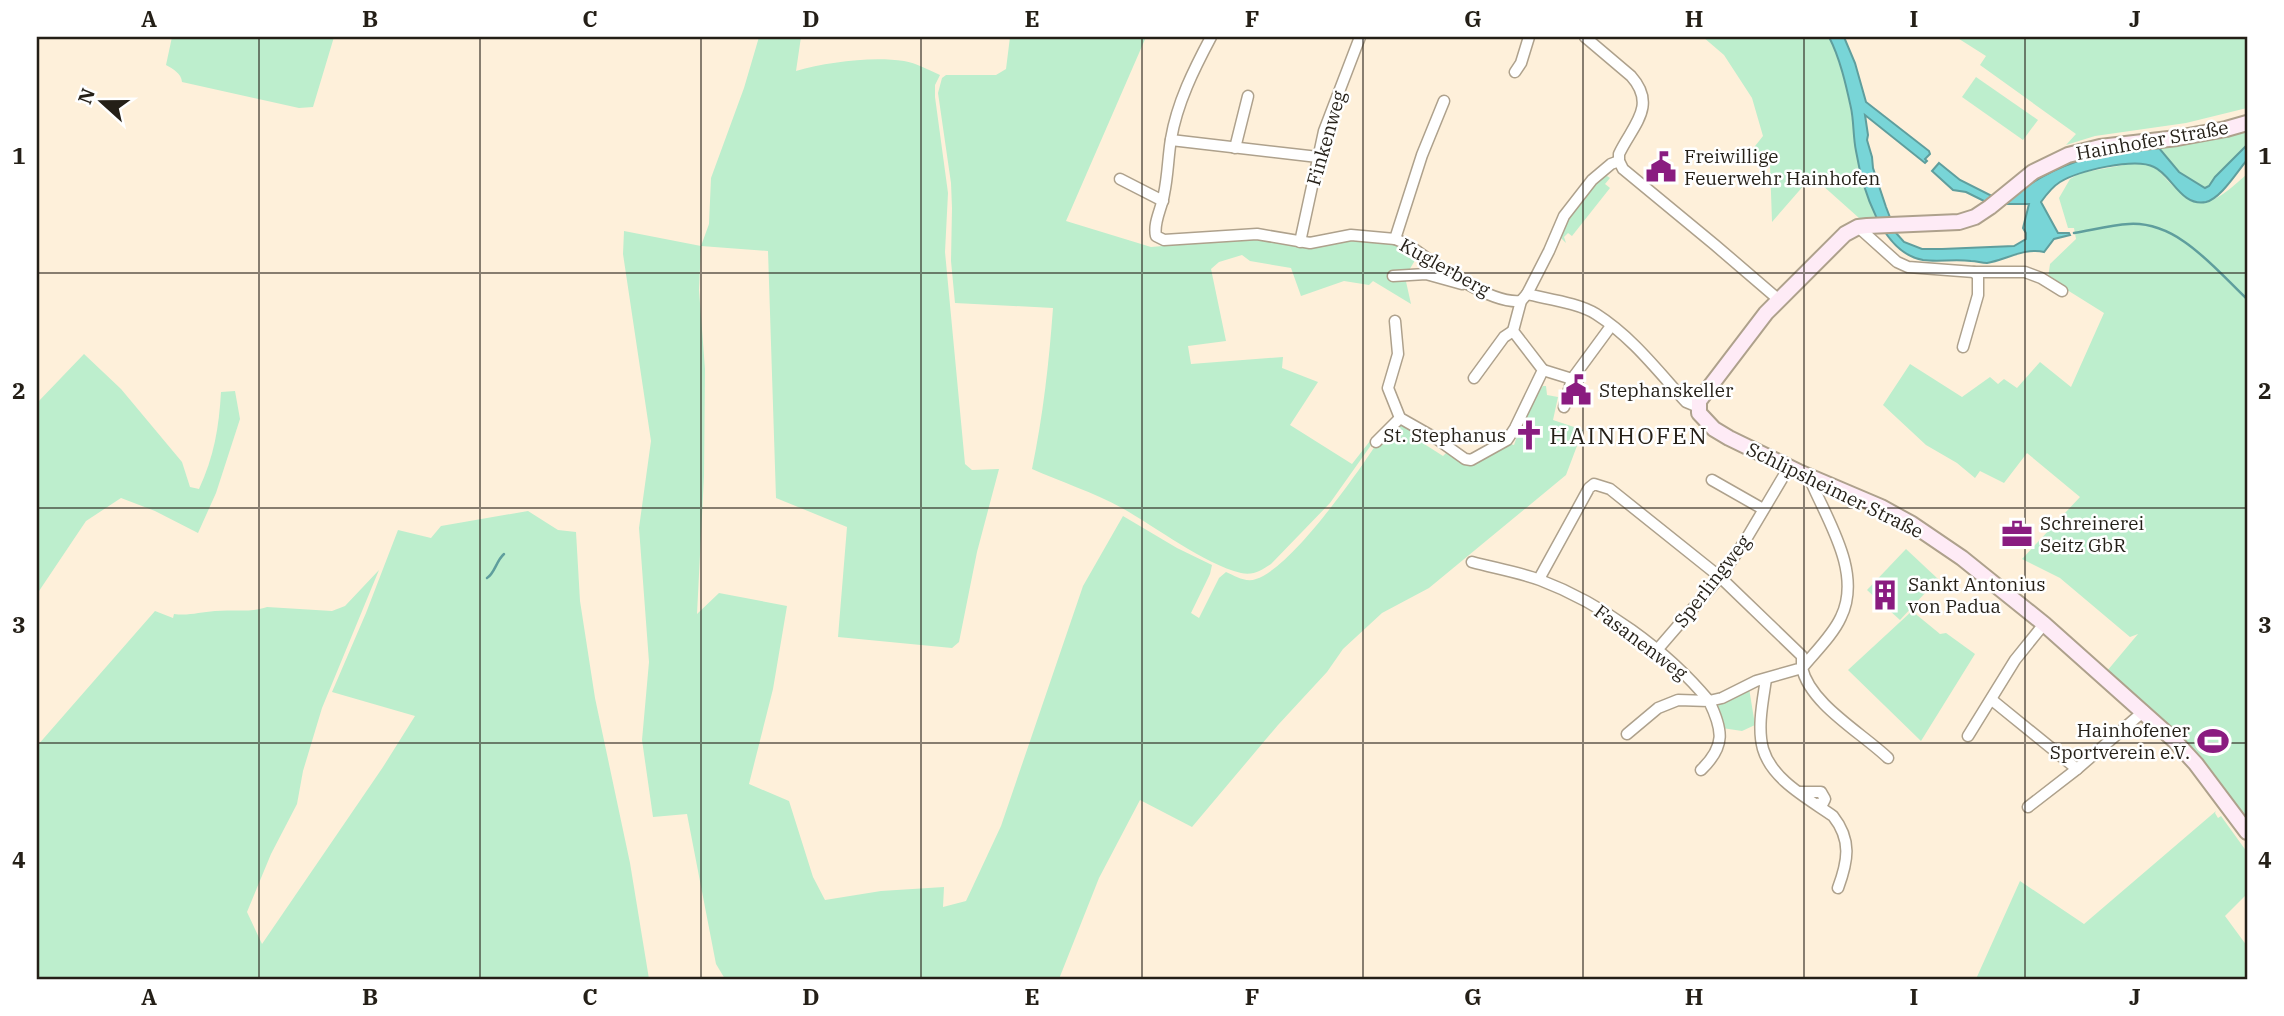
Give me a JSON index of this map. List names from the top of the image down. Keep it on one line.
{"streets":{"street":["Finkenweg","Hainhofer Straße","Kuglerberg","Schlipsheimer Straße","Sperlingweg","Fasanenweg"]},"crossings":[["Finkenweg","Kuglerberg"],["Kuglerberg","Schlipsheimer Straße"],["Schlipsheimer Straße","Sperlingweg"],["Sperlingweg","Fasanenweg"]],"districts":["HAINHOFEN"],"places":{"public building":["Freiwillige Feuerwehr Hainhofen","Stephanskeller"],"church":["St. Stephanus"],"office":["Schreinerei Seitz GbR"],"building":["Sankt Antonius von Padua"],"sports":["Hainhofener Sportverein e.V."]},"north":"left","grid":{"columns":["A","B","C","D","E","F","G","H","I","J"],"rows":["1","2","3","4"]}}
